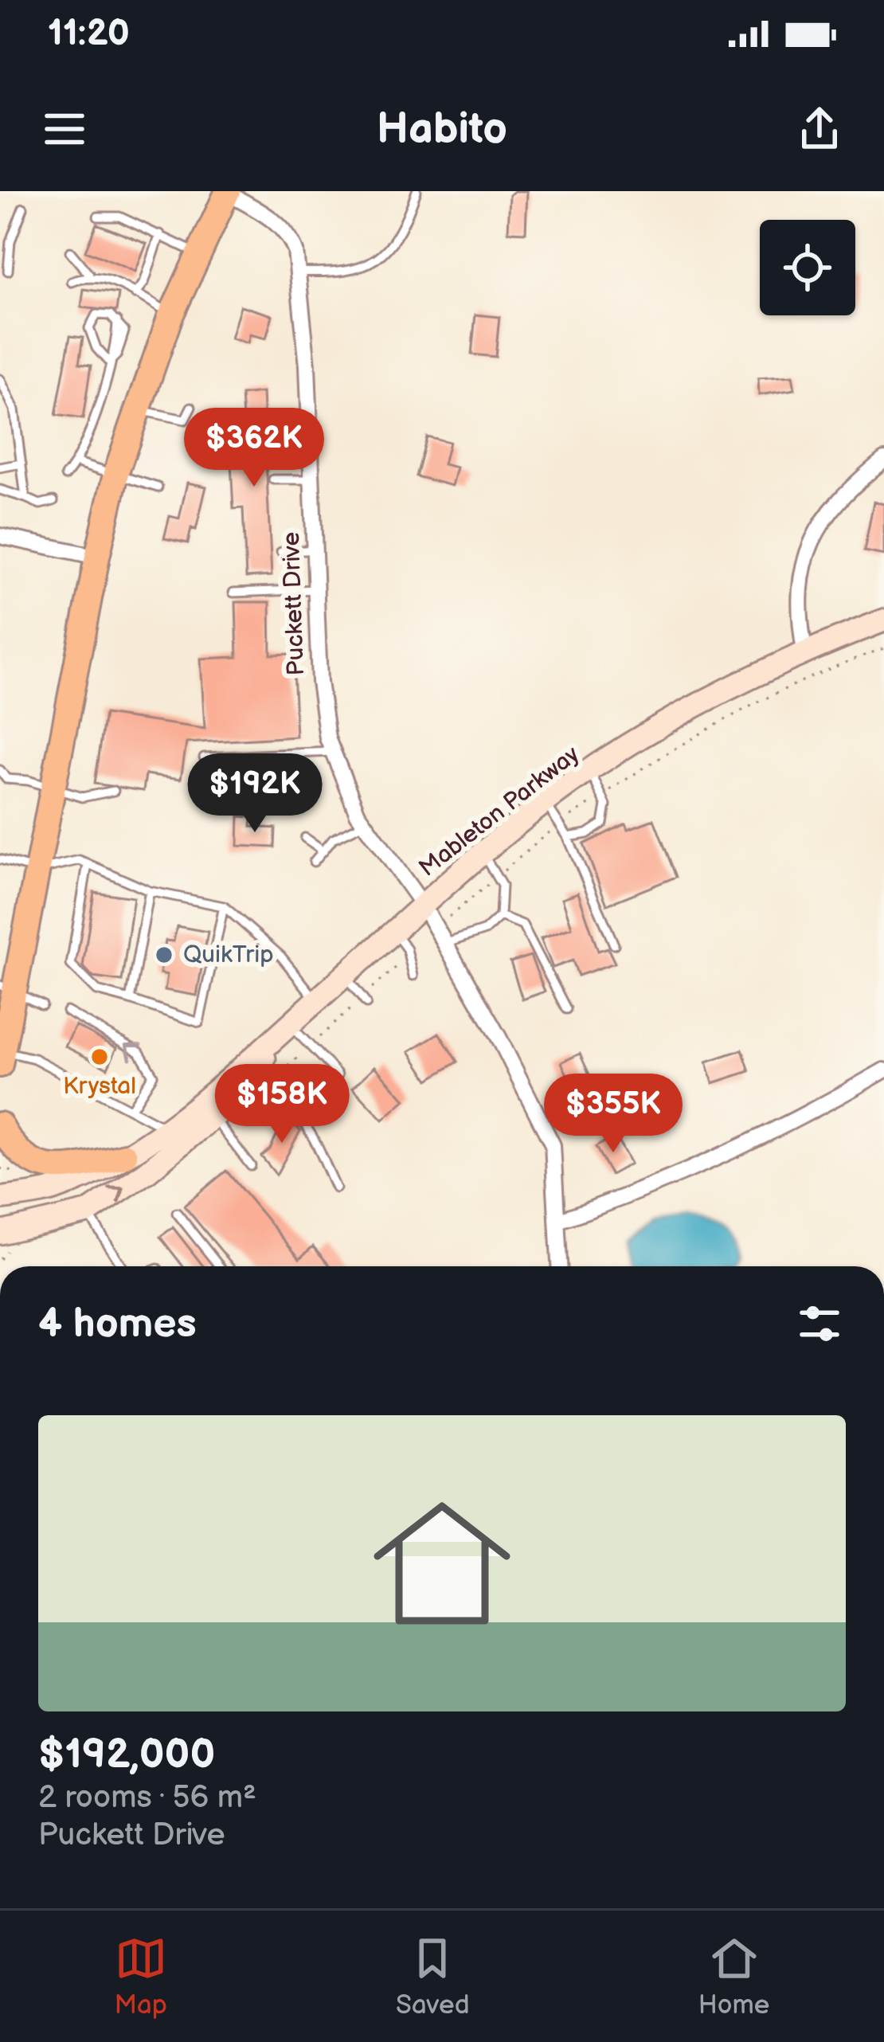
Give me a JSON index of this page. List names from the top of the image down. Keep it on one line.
{"streets":{"main road":["Mableton Parkway"],"street":["Puckett Drive"]},"crossings":[["Puckett Drive","Mableton Parkway"]],"places":["QuikTrip","Krystal"],"page":{"status":"11:20","header":"Habito","price":["$362K","$192K","$158K","$355K"],"heading":"4 homes","list":[{"name":"$192,000","note":"2 rooms · 56 m² · Puckett Drive"}],"tabs":["Map","Saved","Home"]}}
